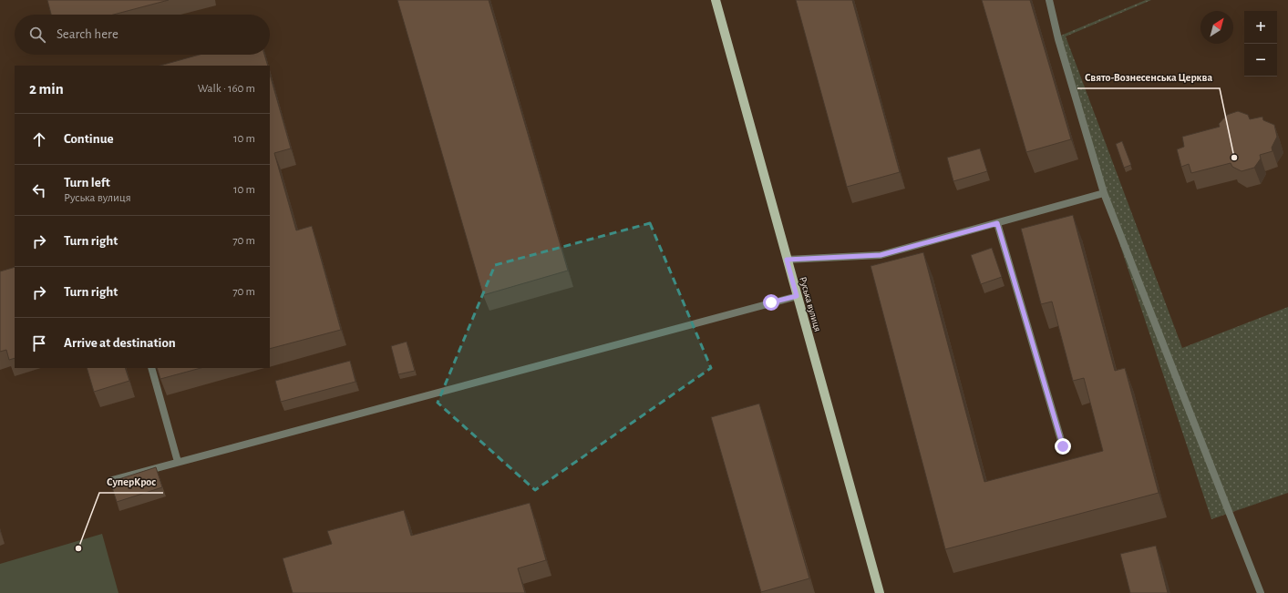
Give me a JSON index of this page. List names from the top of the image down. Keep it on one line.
{"streets":{"main road":["Руська вулиця"]},"places":["Свято-Вознесенська Церква","СуперКрос"],"north":"top right","page":{"map_buttons":["+","−"],"search":"Search here","heading":["2 min","Walk · 160 m"],"list":[["Continue","10 m"],["Turn left","Руська вулиця","10 m"],["Turn right","70 m"],["Turn right","70 m"],"Arrive at destination"]}}
